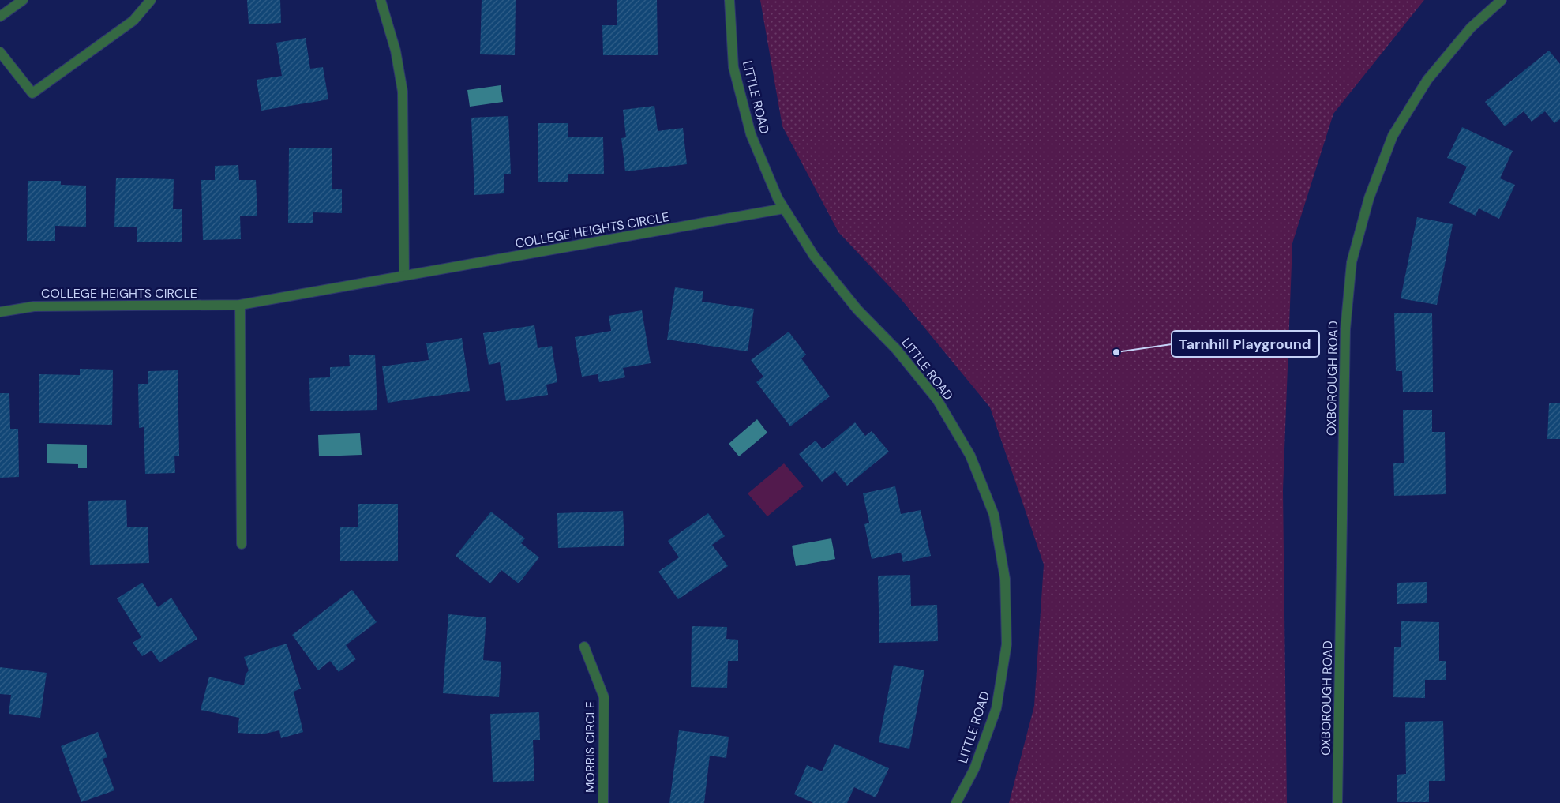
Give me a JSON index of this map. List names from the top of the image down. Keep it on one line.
{"streets":{"street":["LITTLE ROAD","COLLEGE HEIGHTS CIRCLE","OXBOROUGH ROAD","MORRIS CIRCLE"]},"crossings":[["LITTLE ROAD","COLLEGE HEIGHTS CIRCLE"]],"places":["Tarnhill Playground"]}
